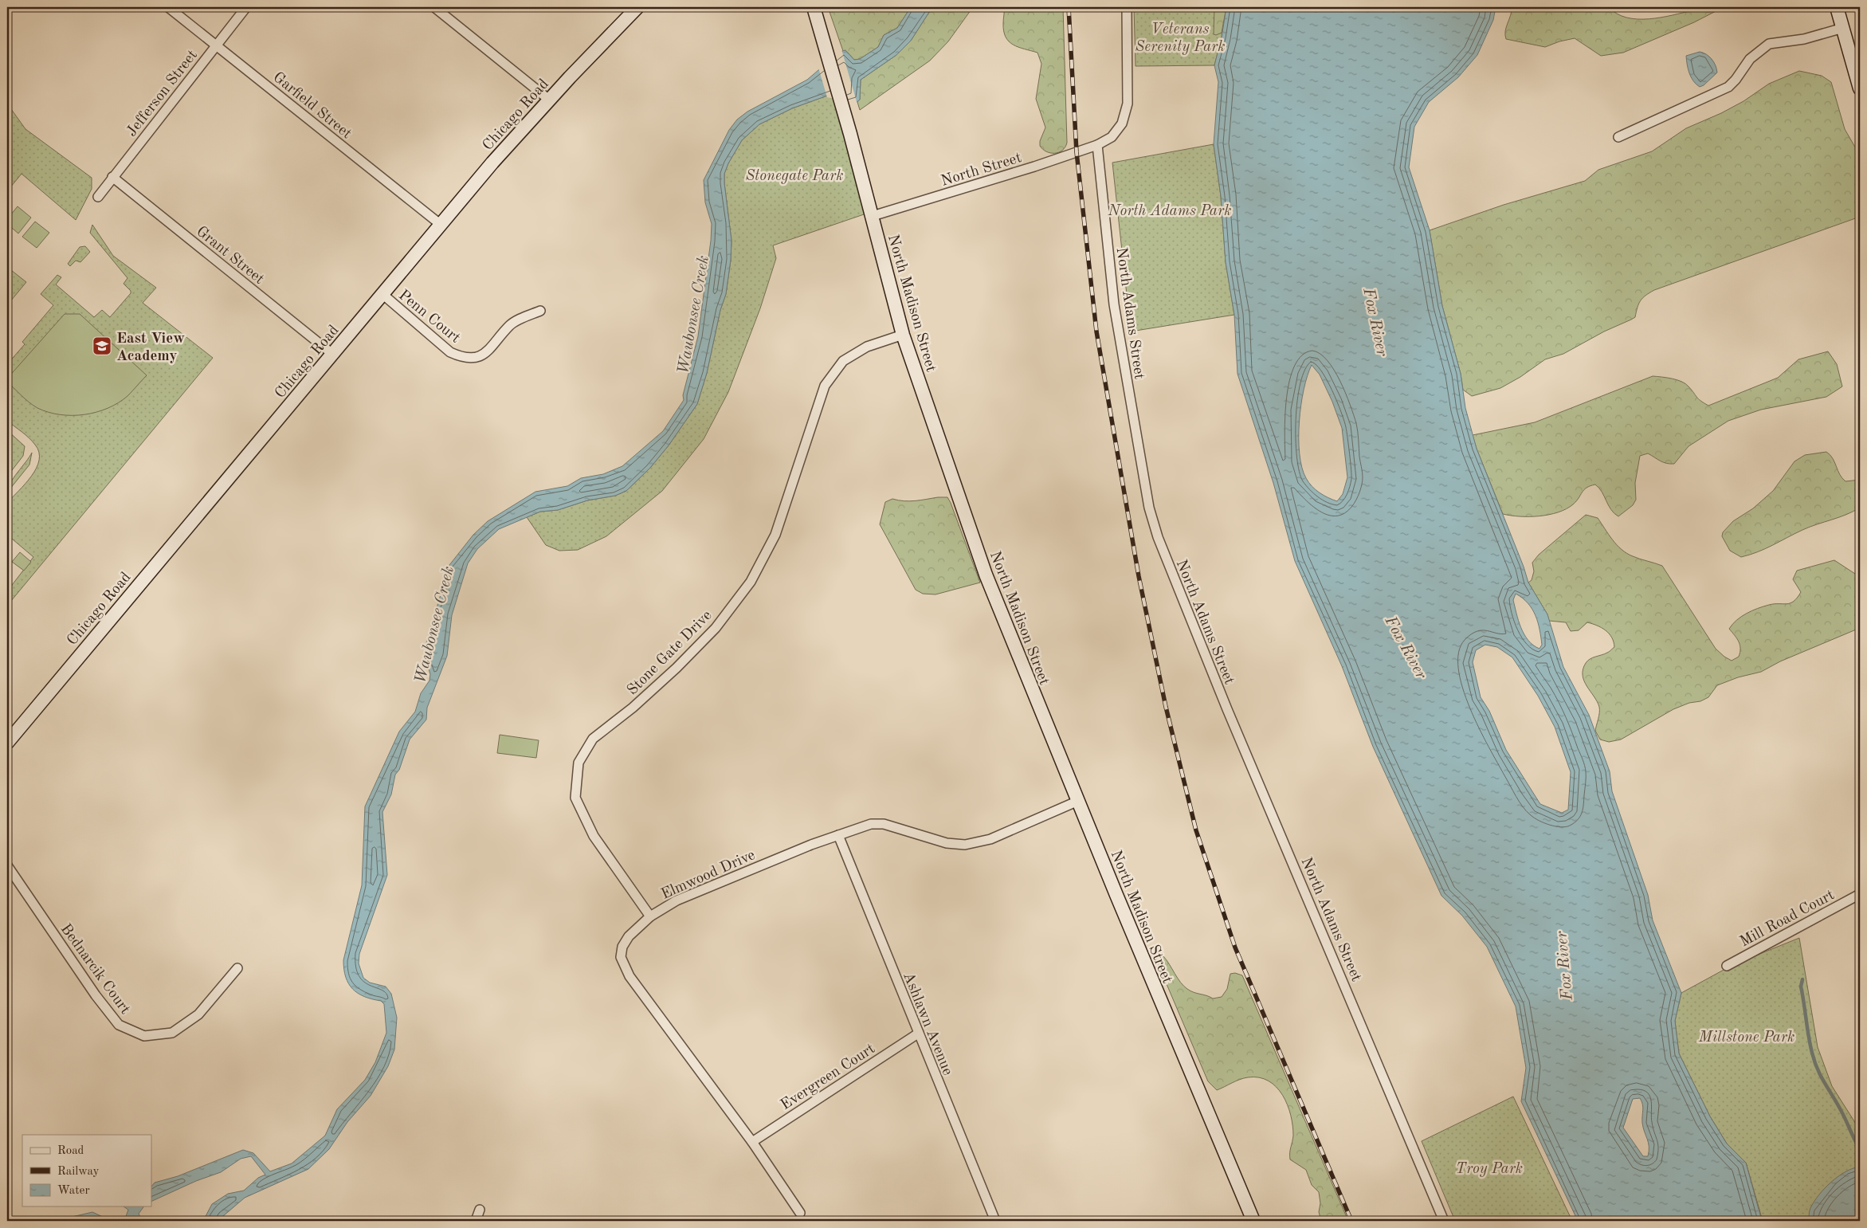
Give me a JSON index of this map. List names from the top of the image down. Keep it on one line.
{"streets":{"street":["Jefferson Street","Garfield Street","Chicago Road","North Street","Grant Street","North Madison Street","North Adams Street","Penn Court","Stone Gate Drive","Elmwood Drive","Mill Road Court","Bednarcik Court","Ashlawn Avenue","Evergreen Court"]},"crossings":[["Jefferson Street","Garfield Street"],["Jefferson Street","Grant Street"],["Garfield Street","Chicago Road"],["Chicago Road","Grant Street"],["Chicago Road","Penn Court"],["North Street","North Madison Street"],["North Street","North Adams Street"],["North Madison Street","Stone Gate Drive"],["North Madison Street","Elmwood Drive"],["Stone Gate Drive","Elmwood Drive"],["Elmwood Drive","Ashlawn Avenue"],["Elmwood Drive","Evergreen Court"],["Ashlawn Avenue","Evergreen Court"]],"water":["Waubonsee Creek","Fox River"],"parks":["Veterans Serenity Park","Stonegate Park","North Adams Park","Millstone Park","Troy Park"],"places":{"school or university":["East View Academy"]},"legend":["Road","Railway","Water"]}
